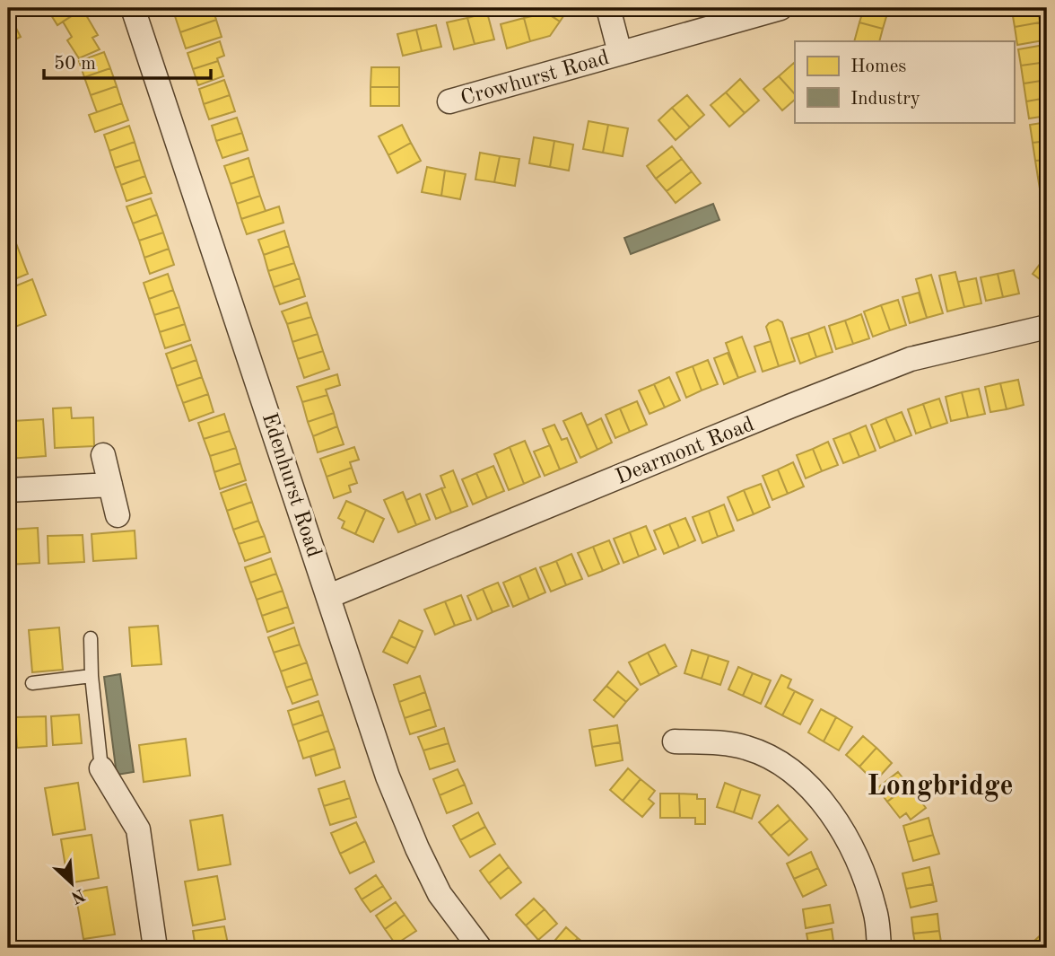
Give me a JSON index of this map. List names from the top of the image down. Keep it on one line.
{"streets":{"street":["Crowhurst Road","Dearmont Road","Edenhurst Road"]},"crossings":[["Dearmont Road","Edenhurst Road"]],"districts":["Longbridge"],"legend":["Homes","Industry"],"scale_bar":"50 m","north":"bottom right"}
